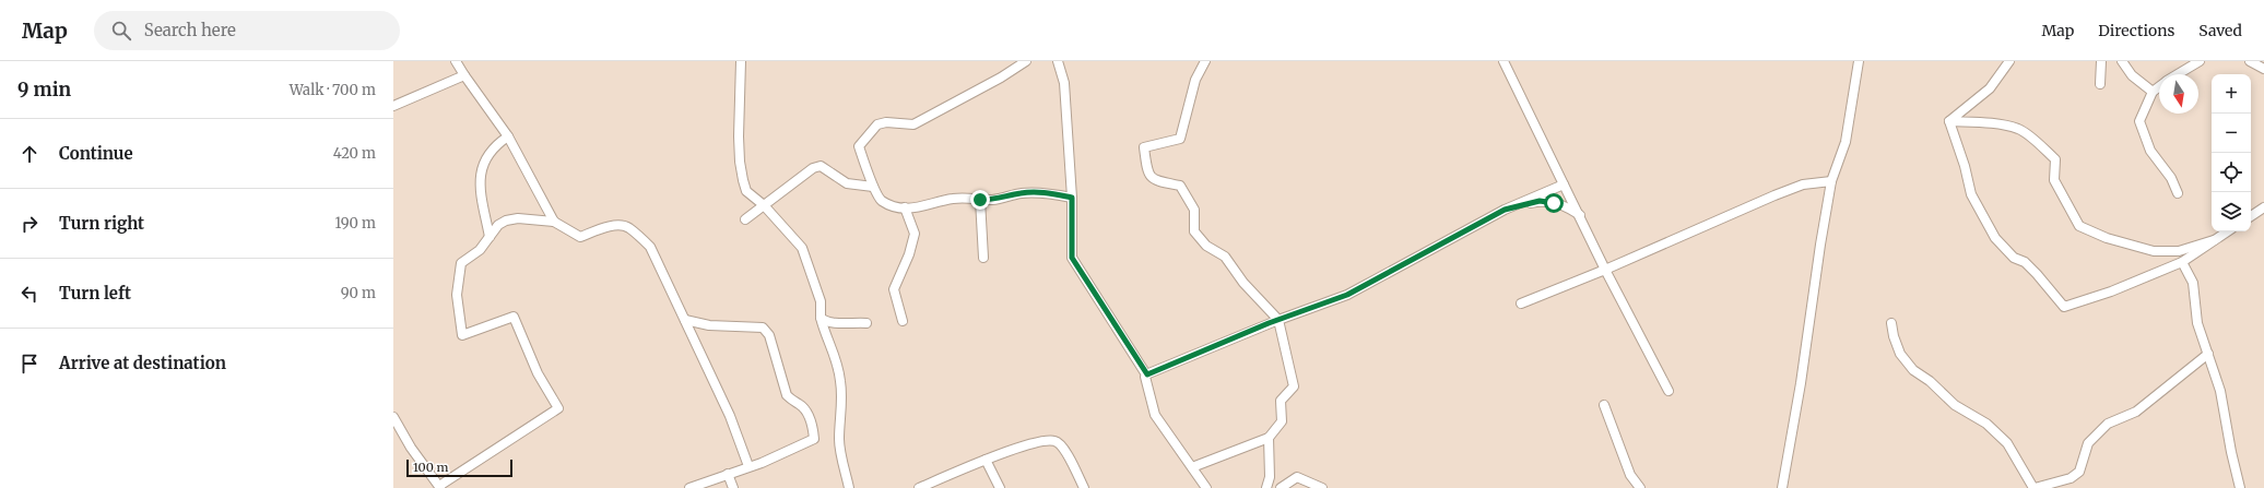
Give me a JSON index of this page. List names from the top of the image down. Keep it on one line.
{"scale_bar":"100 m","north":"bottom","page":{"header":"Map","search":"Search here","nav":["Map","Directions","Saved"],"heading":["9 min","Walk · 700 m"],"map_buttons":["+","−"],"list":[["Continue","420 m"],["Turn right","190 m"],["Turn left","90 m"],"Arrive at destination"],"scale":"100 m"}}
